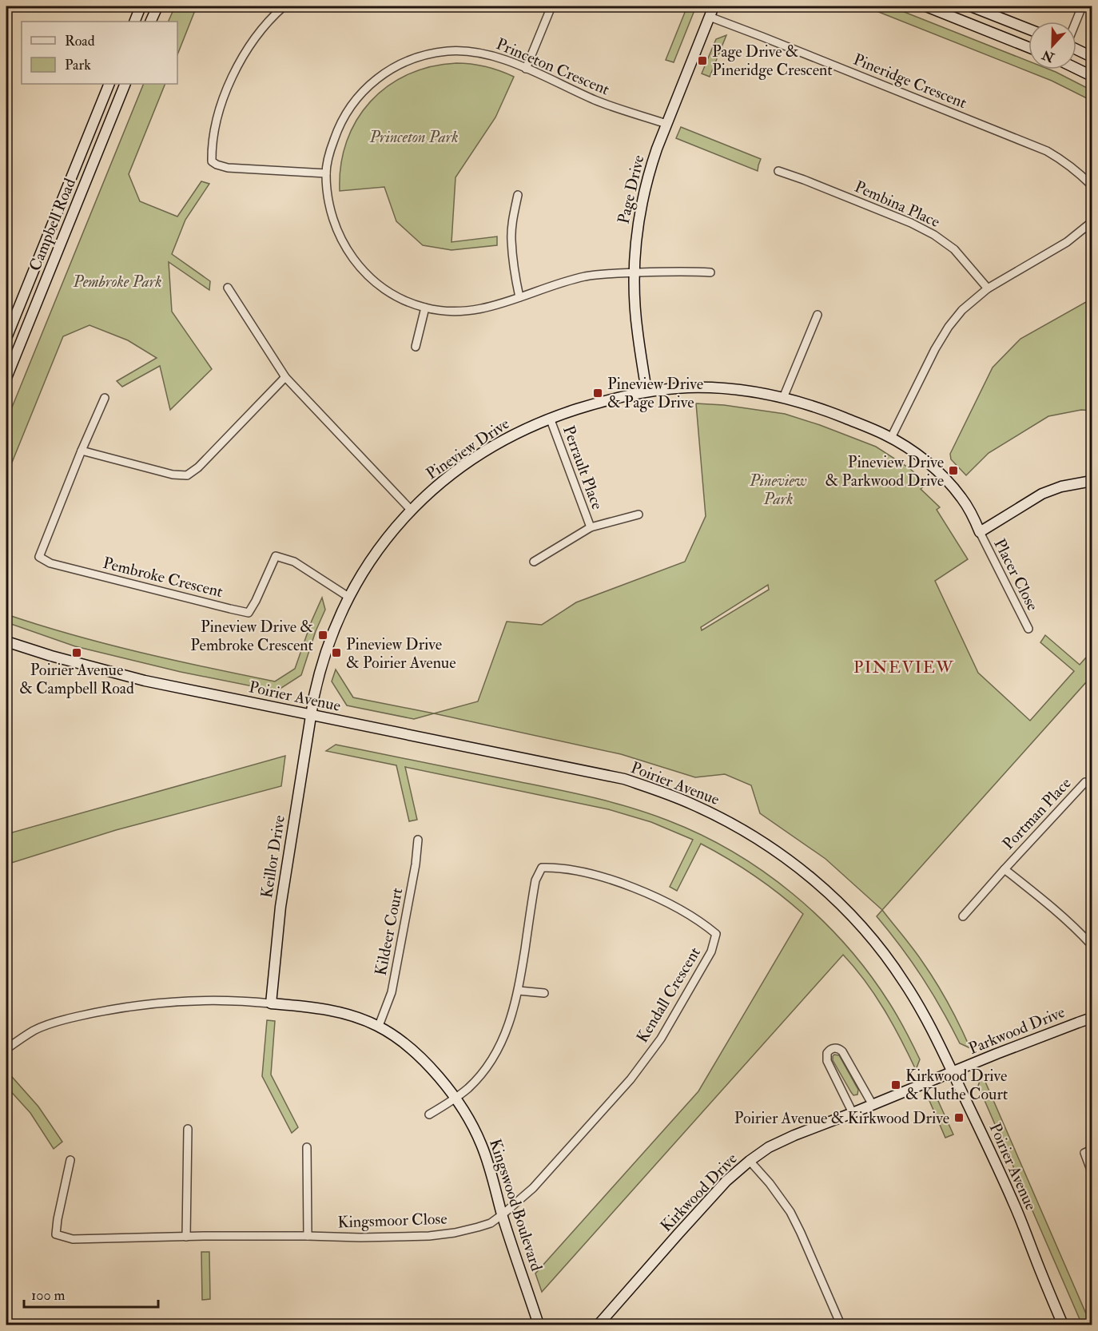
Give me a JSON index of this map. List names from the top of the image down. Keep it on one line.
{"streets":{"street":["Princeton Crescent","Pineridge Crescent","Page Drive","Pembina Place","Campbell Road","Pineview Drive","Perrault Place","Placer Close","Pembroke Crescent","Poirier Avenue","Portman Place","Keillor Drive","Kildeer Court","Kendall Crescent","Parkwood Drive","Kirkwood Drive","Kingswood Boulevard","Kingsmoor Close"]},"crossings":[["Princeton Crescent","Page Drive"],["Pineridge Crescent","Page Drive"],["Page Drive","Pineview Drive"],["Pineview Drive","Perrault Place"],["Pineview Drive","Placer Close"],["Pineview Drive","Pembroke Crescent"],["Pineview Drive","Poirier Avenue"],["Pineview Drive","Keillor Drive"],["Poirier Avenue","Keillor Drive"],["Poirier Avenue","Parkwood Drive"],["Poirier Avenue","Kirkwood Drive"],["Keillor Drive","Kingswood Boulevard"],["Kildeer Court","Kingswood Boulevard"],["Kendall Crescent","Kingswood Boulevard"],["Kendall Crescent","Kingsmoor Close"],["Parkwood Drive","Kirkwood Drive"],["Kingswood Boulevard","Kingsmoor Close"]],"districts":["PINEVIEW"],"parks":["Princeton Park","Pembroke Park","Pineview Park"],"places":{"transit":["Page Drive & Pineridge Crescent","Pineview Drive & Page Drive","Pineview Drive & Parkwood Drive","Pineview Drive & Pembroke Crescent","Poirier Avenue & Campbell Road","Pineview Drive & Poirier Avenue","Kirkwood Drive & Kluthe Court","Poirier Avenue & Kirkwood Drive"]},"legend":["Road","Park"],"scale_bar":"100 m","north":"bottom"}
